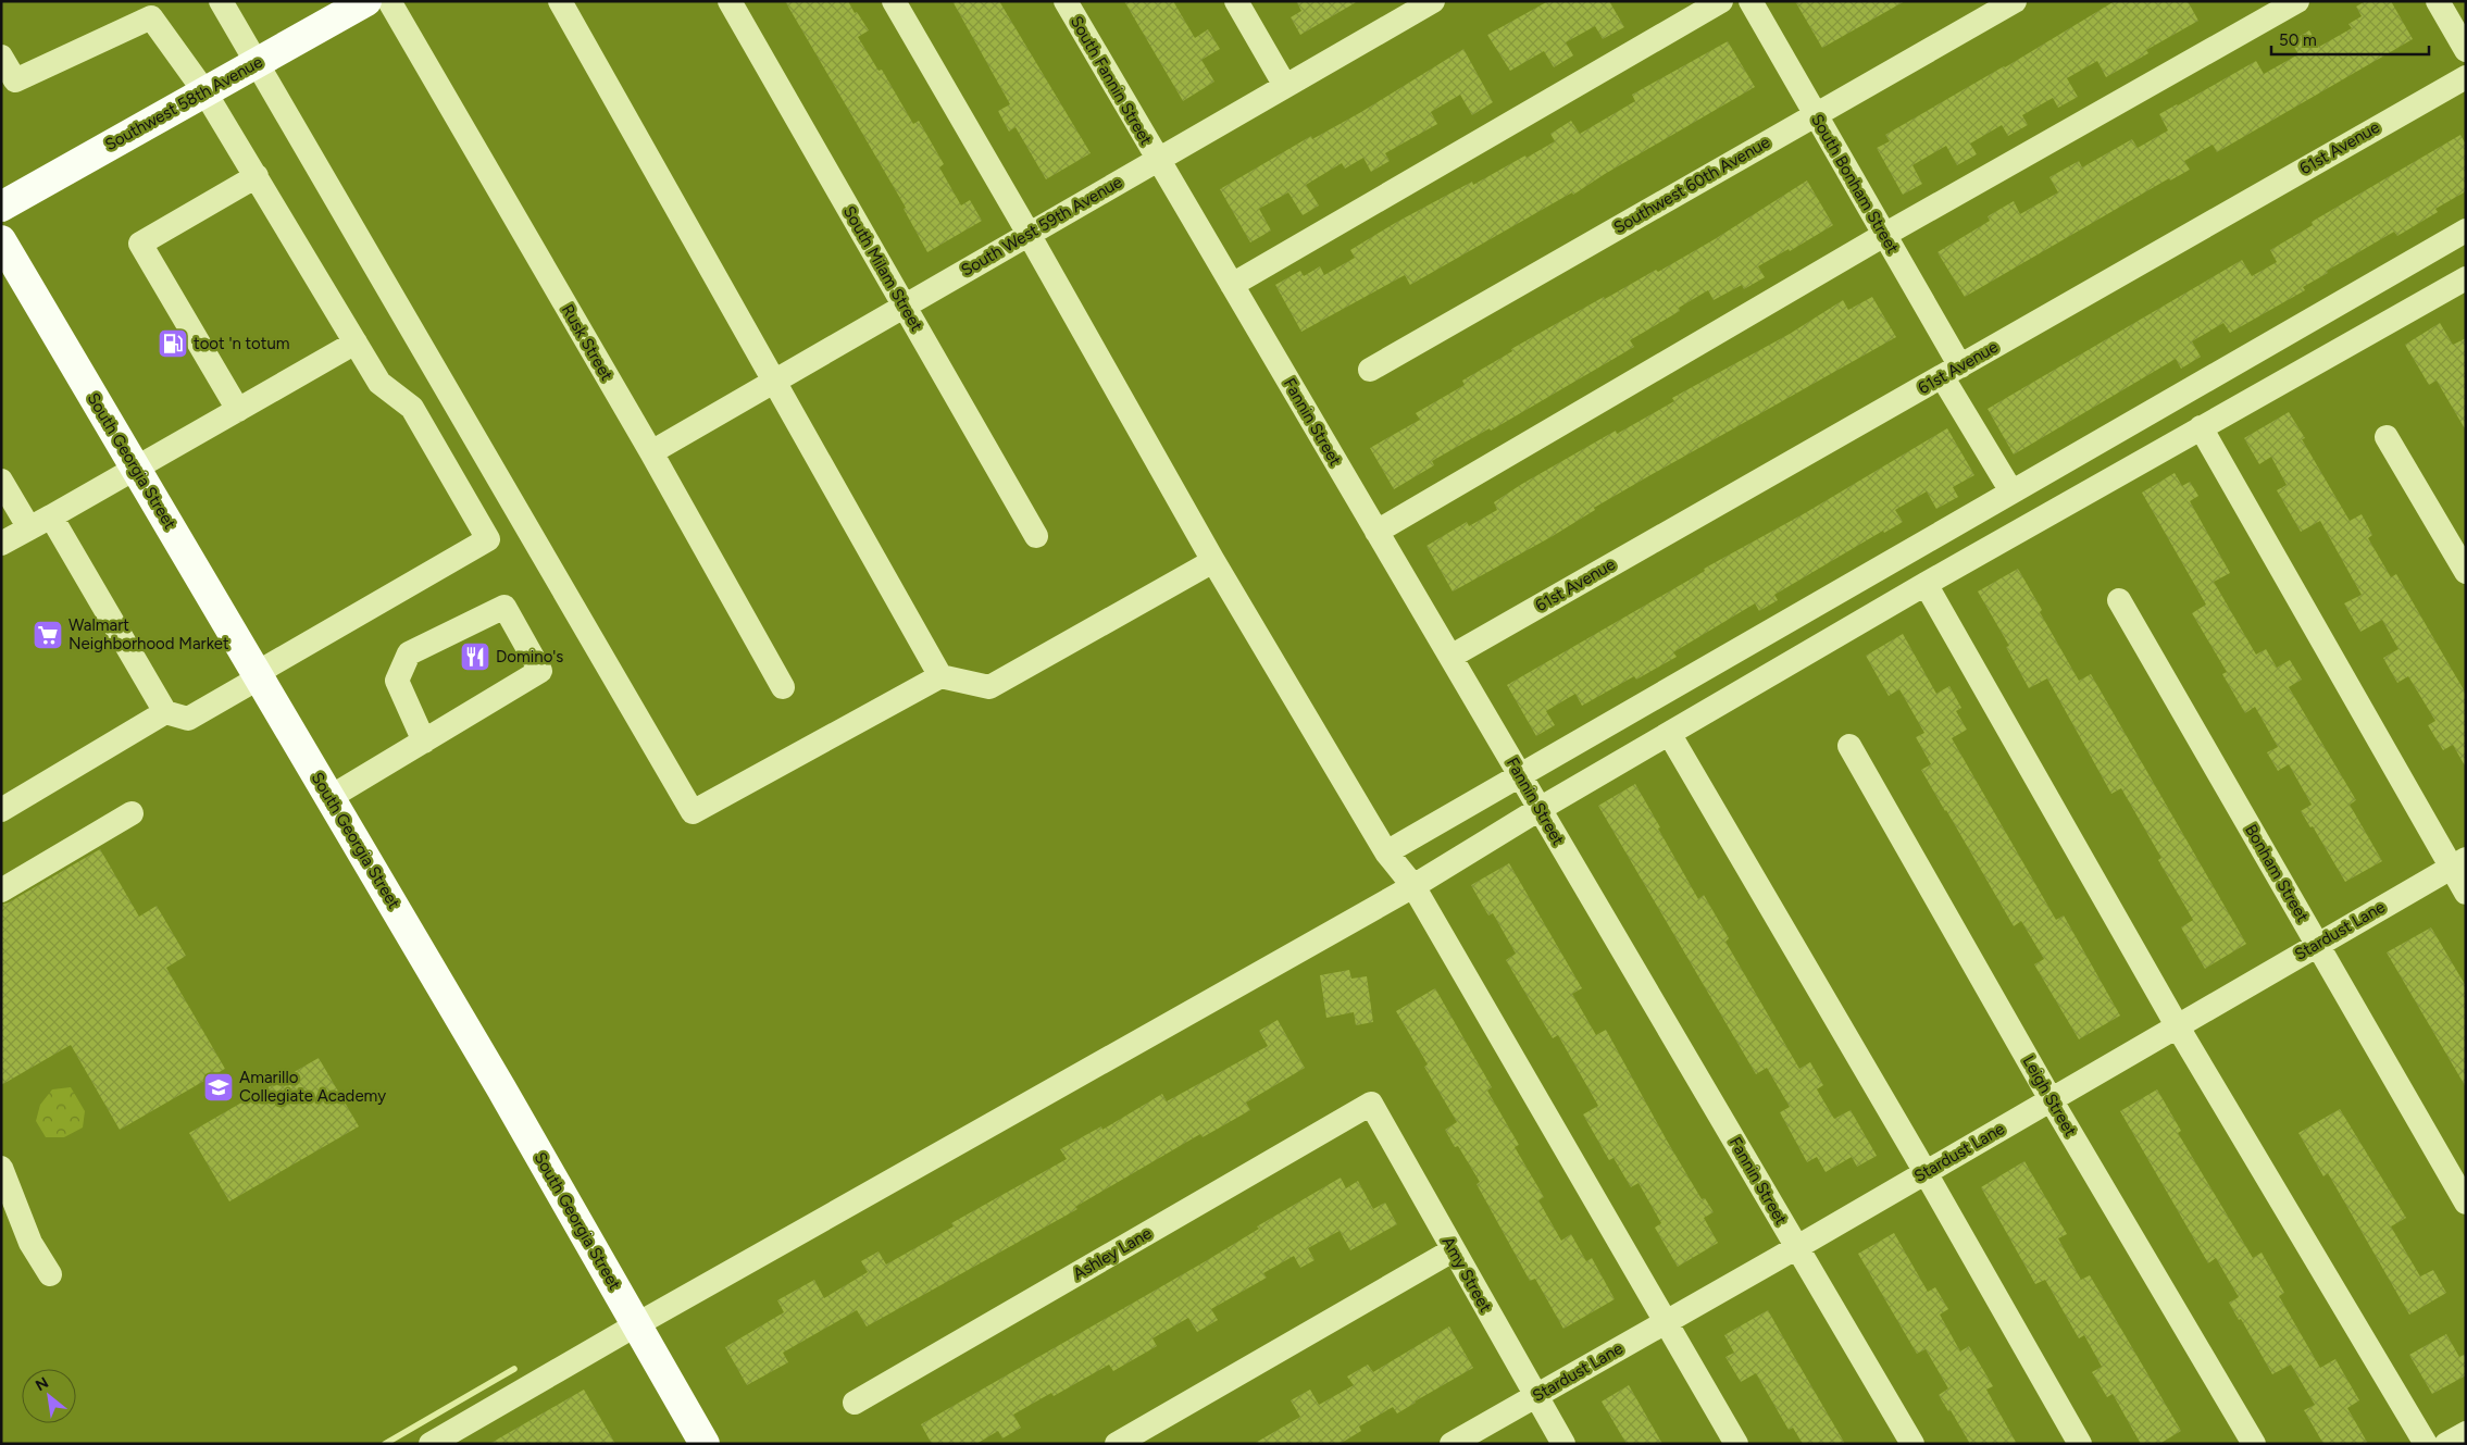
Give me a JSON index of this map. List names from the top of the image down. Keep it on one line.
{"streets":{"main road":["Southwest 58th Avenue","South Georgia Street"],"street":["South Fannin Street","61st Avenue","South Bonham Street","Southwest 60th Avenue","South West 59th Avenue","South Milam Street","Rusk Street","Fannin Street","Bonham Street","Stardust Lane","Leigh Street","Ashley Lane","Amy Street"]},"crossings":[["South Fannin Street","South West 59th Avenue"],["South Fannin Street","Fannin Street"],["61st Avenue","South Bonham Street"],["61st Avenue","Fannin Street"],["South Bonham Street","Southwest 60th Avenue"],["South West 59th Avenue","South Milam Street"],["South West 59th Avenue","Rusk Street"],["South West 59th Avenue","Fannin Street"],["Fannin Street","Stardust Lane"],["Bonham Street","Stardust Lane"],["Stardust Lane","Leigh Street"],["Stardust Lane","Amy Street"],["Ashley Lane","Amy Street"]],"places":{"fuel station":["toot 'n totum"],"supermarket":["Walmart Neighborhood Market"],"restaurant":["Domino's"],"school or university":["Amarillo Collegiate Academy"]},"scale_bar":"50 m","north":"top left"}
